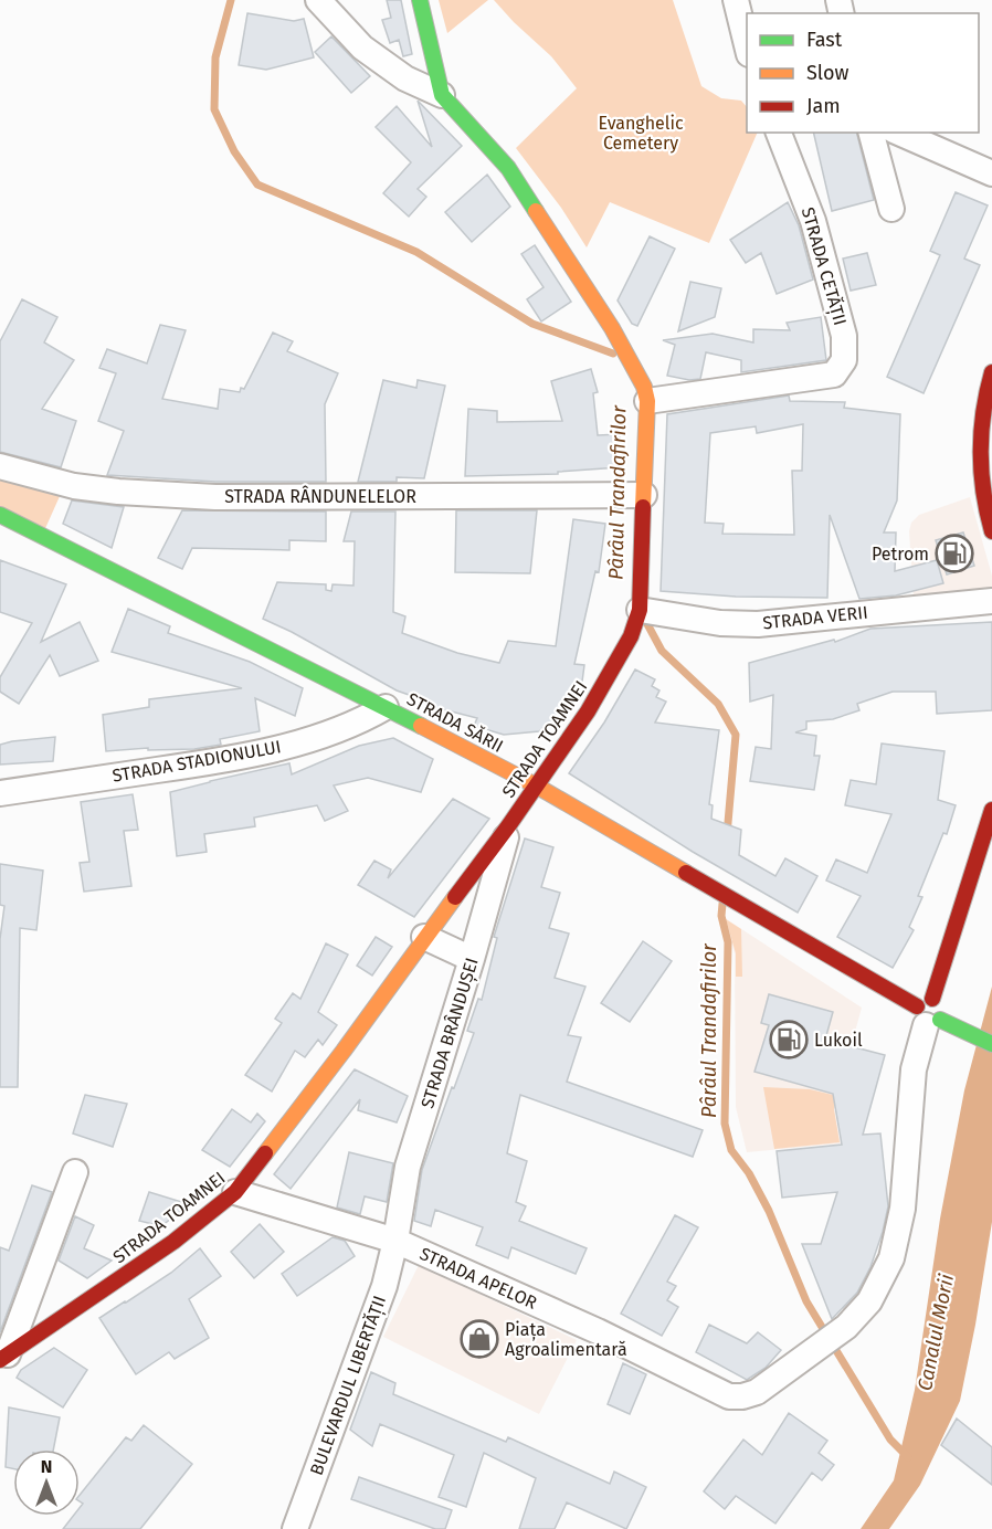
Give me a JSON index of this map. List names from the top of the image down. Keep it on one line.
{"streets":{"street":["STRADA CETĂȚII","STRADA RÂNDUNELELOR","STRADA VERII","STRADA SĂRII","STRADA TOAMNEI","STRADA STADIONULUI","STRADA BRÂNDUȘEI","STRADA APELOR","BULEVARDUL LIBERTĂȚII"]},"crossings":[["STRADA CETĂȚII","STRADA TOAMNEI"],["STRADA RÂNDUNELELOR","STRADA TOAMNEI"],["STRADA VERII","STRADA TOAMNEI"],["STRADA SĂRII","STRADA TOAMNEI"],["STRADA SĂRII","STRADA STADIONULUI"],["STRADA SĂRII","STRADA APELOR"],["STRADA TOAMNEI","STRADA BRÂNDUȘEI"],["STRADA TOAMNEI","STRADA APELOR"],["STRADA BRÂNDUȘEI","STRADA APELOR"],["STRADA BRÂNDUȘEI","BULEVARDUL LIBERTĂȚII"],["STRADA APELOR","BULEVARDUL LIBERTĂȚII"]],"water":["Pârâul Trandafirilor","Canalul Morii"],"parks":["Evanghelic Cemetery"],"places":{"fuel station":["Petrom","Lukoil"],"shop":["Piața Agroalimentară"]},"legend":["Fast","Slow","Jam"],"north":"top"}
